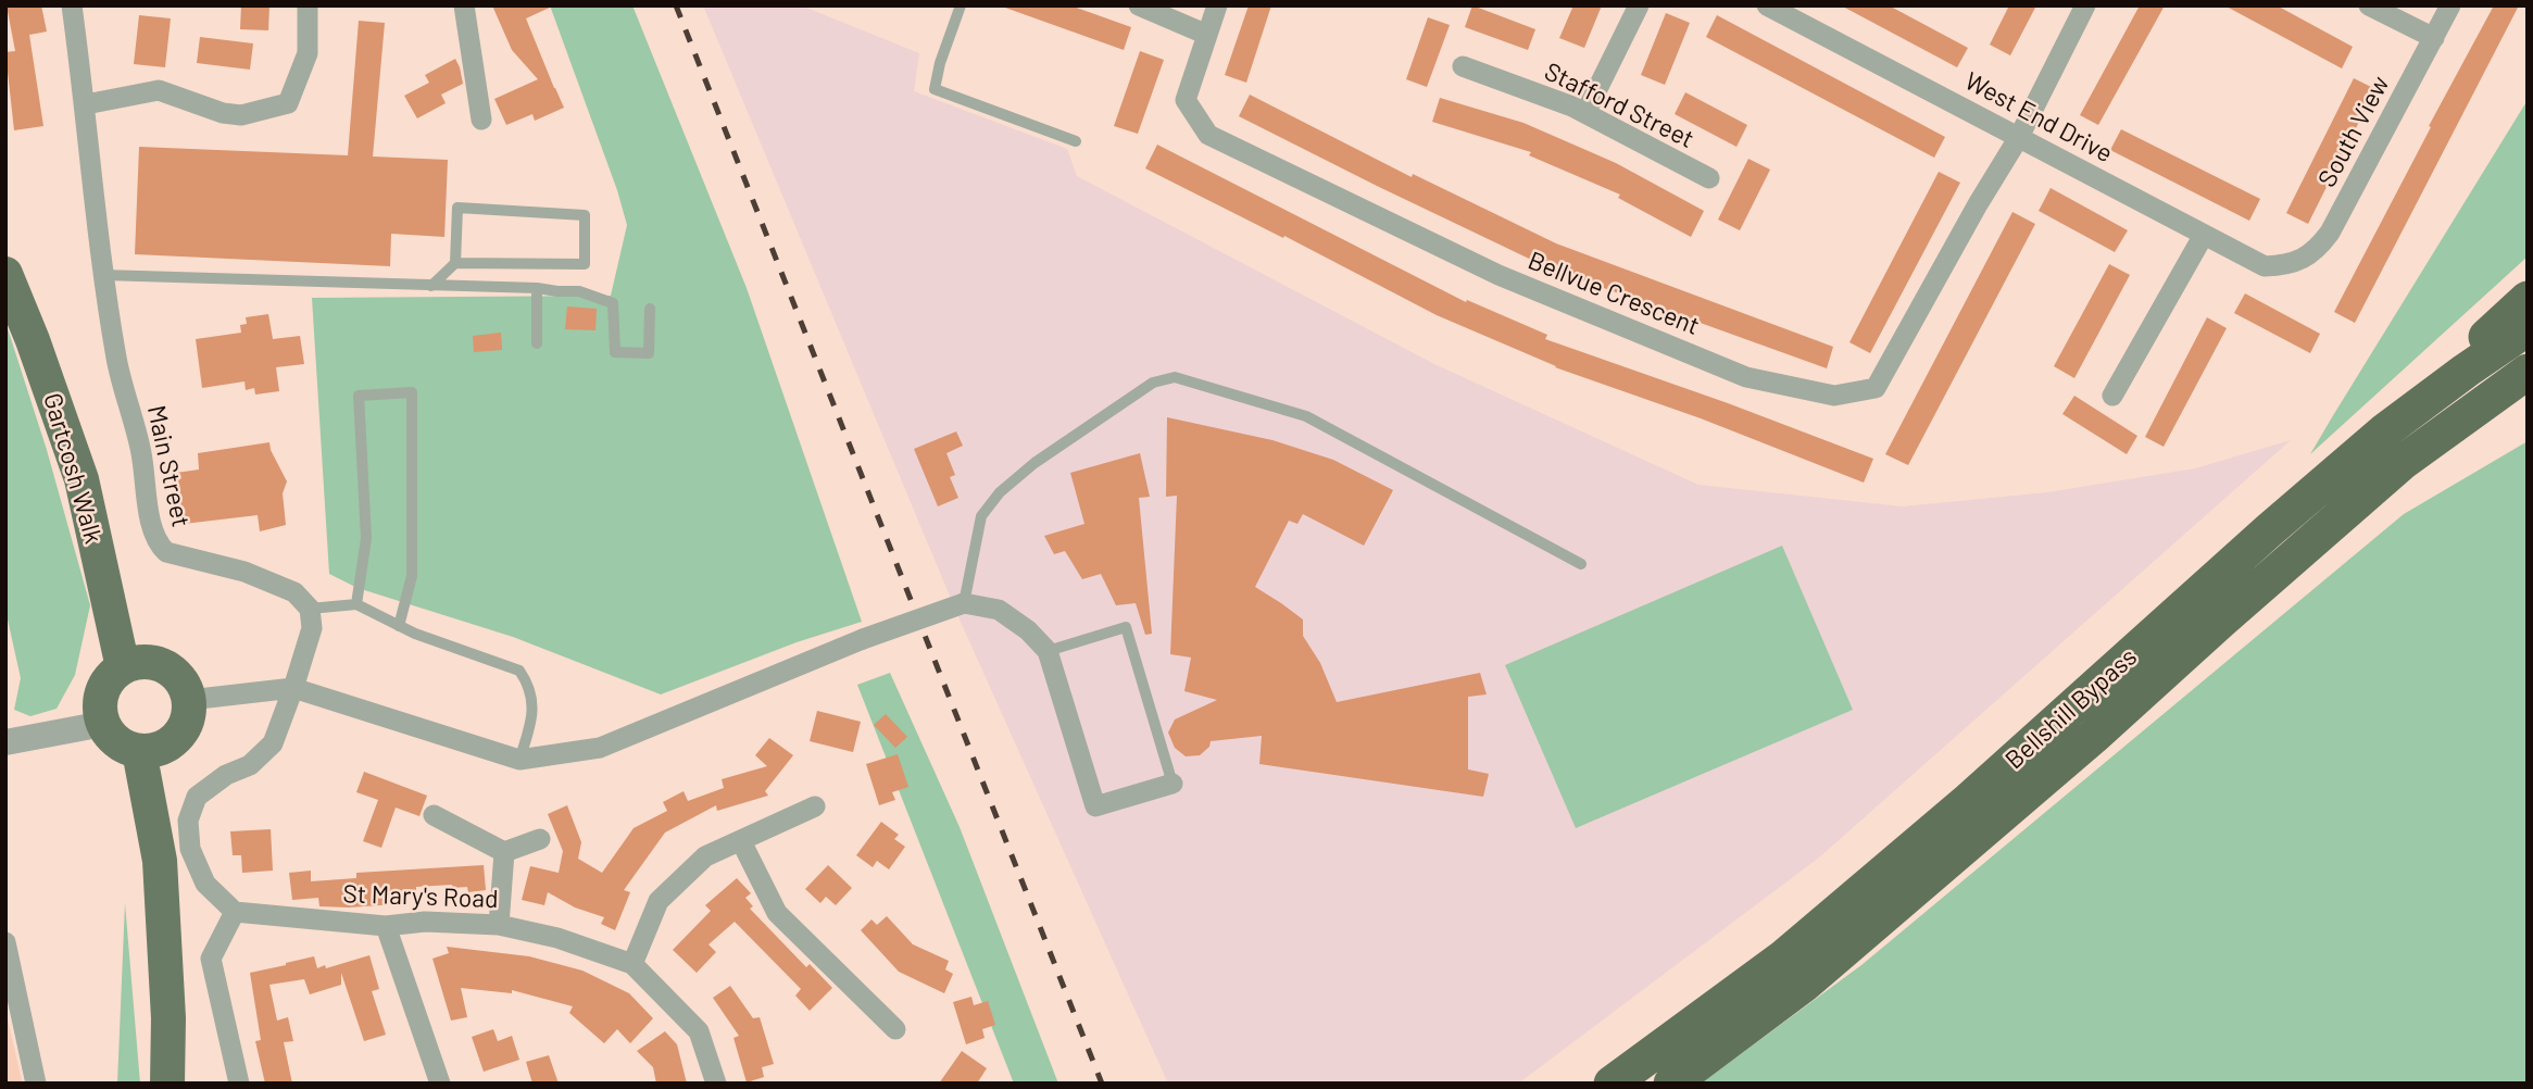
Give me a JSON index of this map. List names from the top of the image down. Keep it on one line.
{"streets":{"highway":["Bellshill Bypass"],"main road":["Gartcosh Walk"],"street":["Stafford Street","West End Drive","South View","Bellvue Crescent","Main Street","St Mary's Road"]},"crossings":[["West End Drive","South View"],["West End Drive","Bellvue Crescent"]]}
